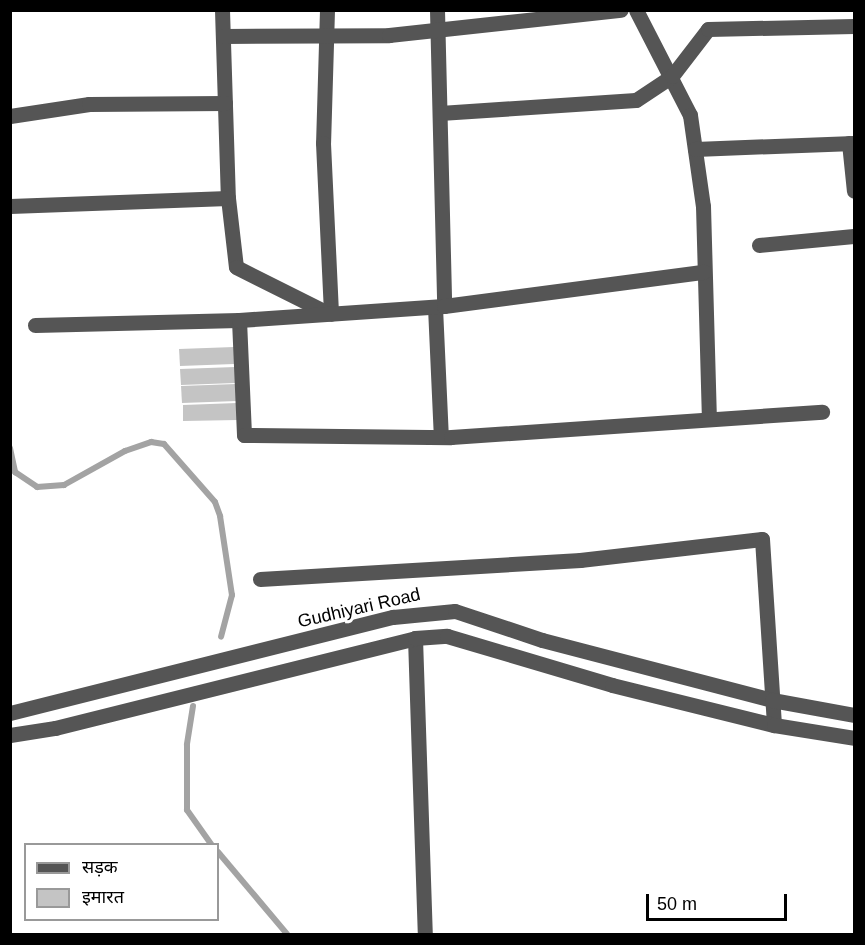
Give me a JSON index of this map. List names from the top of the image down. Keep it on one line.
{"streets":{"street":["Gudhiyari Road"]},"legend":["सड़क","इमारत"],"scale_bar":"50 m"}
